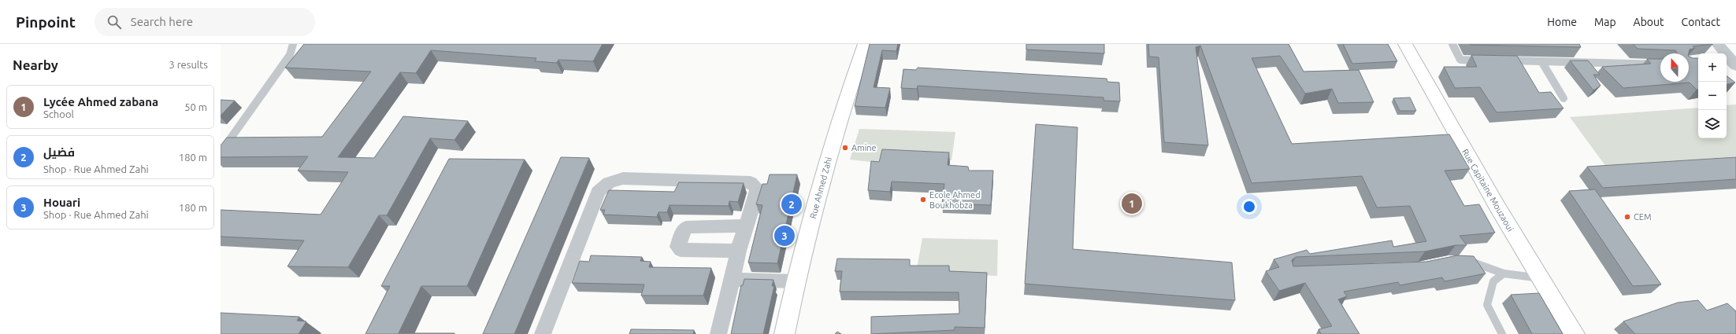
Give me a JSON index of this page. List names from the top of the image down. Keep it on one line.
{"streets":{"street":["Rue Ahmed Zahi","Rue Capitaine Mouzaoui"]},"places":["Amine","Ecole Ahmed Boukhobza","CEM"],"north":"top","page":{"header":"Pinpoint","search":"Search here","nav":["Home","Map","About","Contact"],"heading":["Nearby","3 results"],"map_buttons":["+","−"],"list":[{"mark":"1","name":"Lycée Ahmed zabana","note":"School","value":"50 m"},{"mark":"2","name":"فضيل","note":"Shop · Rue Ahmed Zahi","value":"180 m"},{"mark":"3","name":"Houari","note":"Shop · Rue Ahmed Zahi","value":"180 m"}],"pins":["1","2","3"]}}
